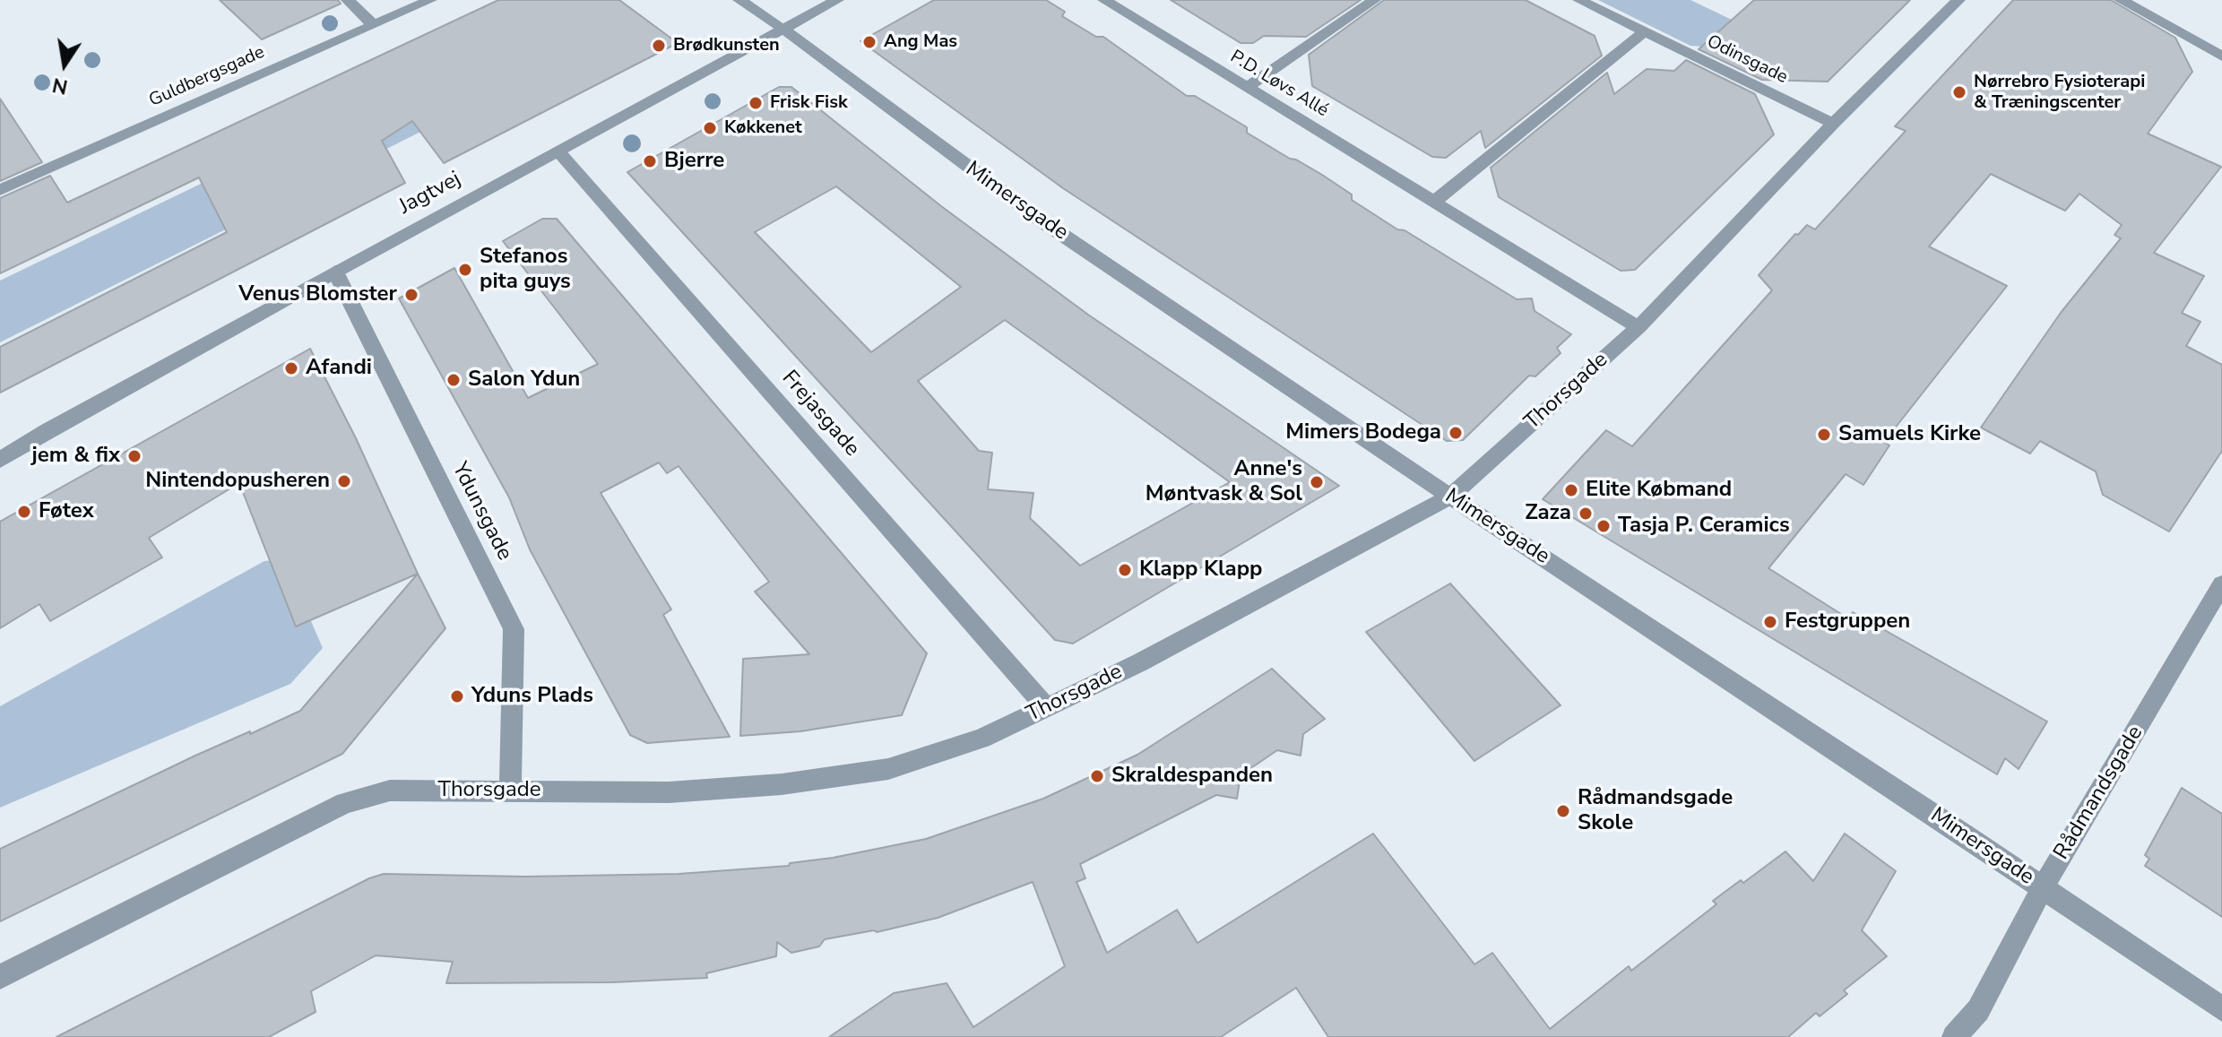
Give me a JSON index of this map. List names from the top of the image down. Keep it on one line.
{"streets":{"street":["Odinsgade","Guldbergsgade","P.D. Løvs Allé","Jagtvej","Mimersgade","Thorsgade","Frejasgade","Ydunsgade","Rådmandsgade"]},"crossings":[["Odinsgade","Thorsgade"],["P.D. Løvs Allé","Thorsgade"],["Jagtvej","Mimersgade"],["Jagtvej","Frejasgade"],["Jagtvej","Ydunsgade"],["Mimersgade","Thorsgade"],["Mimersgade","Rådmandsgade"],["Thorsgade","Frejasgade"],["Thorsgade","Ydunsgade"]],"places":["Ang Mas","Brødkunsten","Nørrebro Fysioterapi & Træningscenter","Frisk Fisk","Køkkenet","Bjerre","Stefanos pita guys","Venus Blomster","Afandi","Salon Ydun","Mimers Bodega","Samuels Kirke","jem & fix","Nintendopusheren","Anne's Møntvask & Sol","Elite Købmand","Føtex","Zaza","Tasja P. Ceramics","Klapp Klapp","Festgruppen","Yduns Plads","Skraldespanden","Rådmandsgade Skole"],"north":"bottom"}
